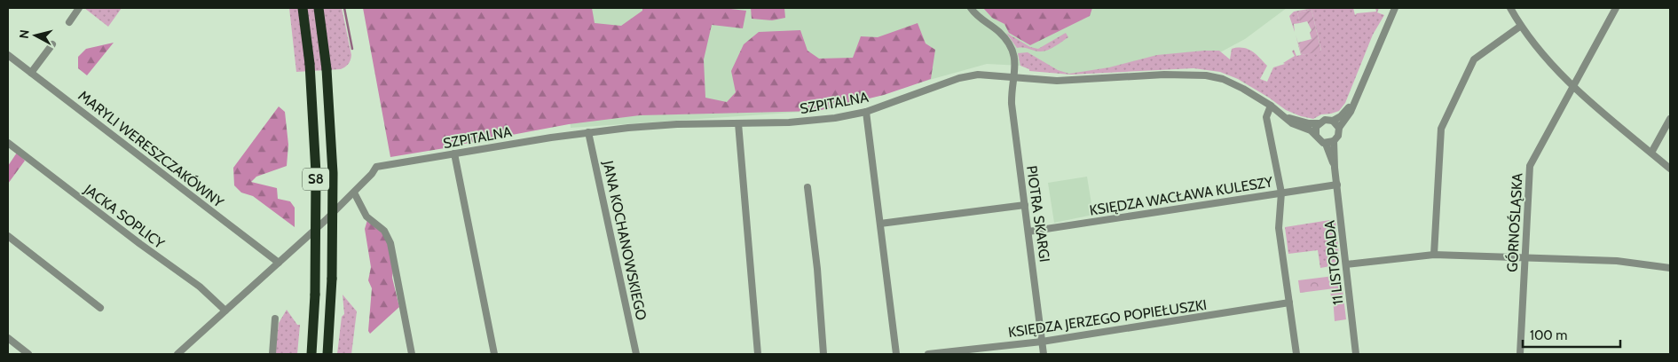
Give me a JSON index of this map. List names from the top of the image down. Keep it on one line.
{"streets":{"highway":["S8"],"street":["SZPITALNA","MARYLI WERESZCZAKÓWNY","KSIĘDZA WACŁAWA KULESZY","PIOTRA SKARGI","JACKA SOPLICY","GÓRNOŚLĄSKA","JANA KOCHANOWSKIEGO","11 LISTOPADA","KSIĘDZA JERZEGO POPIEŁUSZKI"]},"crossings":[["SZPITALNA","MARYLI WERESZCZAKÓWNY"],["SZPITALNA","PIOTRA SKARGI"],["SZPITALNA","JACKA SOPLICY"],["SZPITALNA","JANA KOCHANOWSKIEGO"],["KSIĘDZA WACŁAWA KULESZY","PIOTRA SKARGI"],["KSIĘDZA WACŁAWA KULESZY","11 LISTOPADA"],["PIOTRA SKARGI","KSIĘDZA JERZEGO POPIEŁUSZKI"]],"scale_bar":"100 m","north":"left"}
